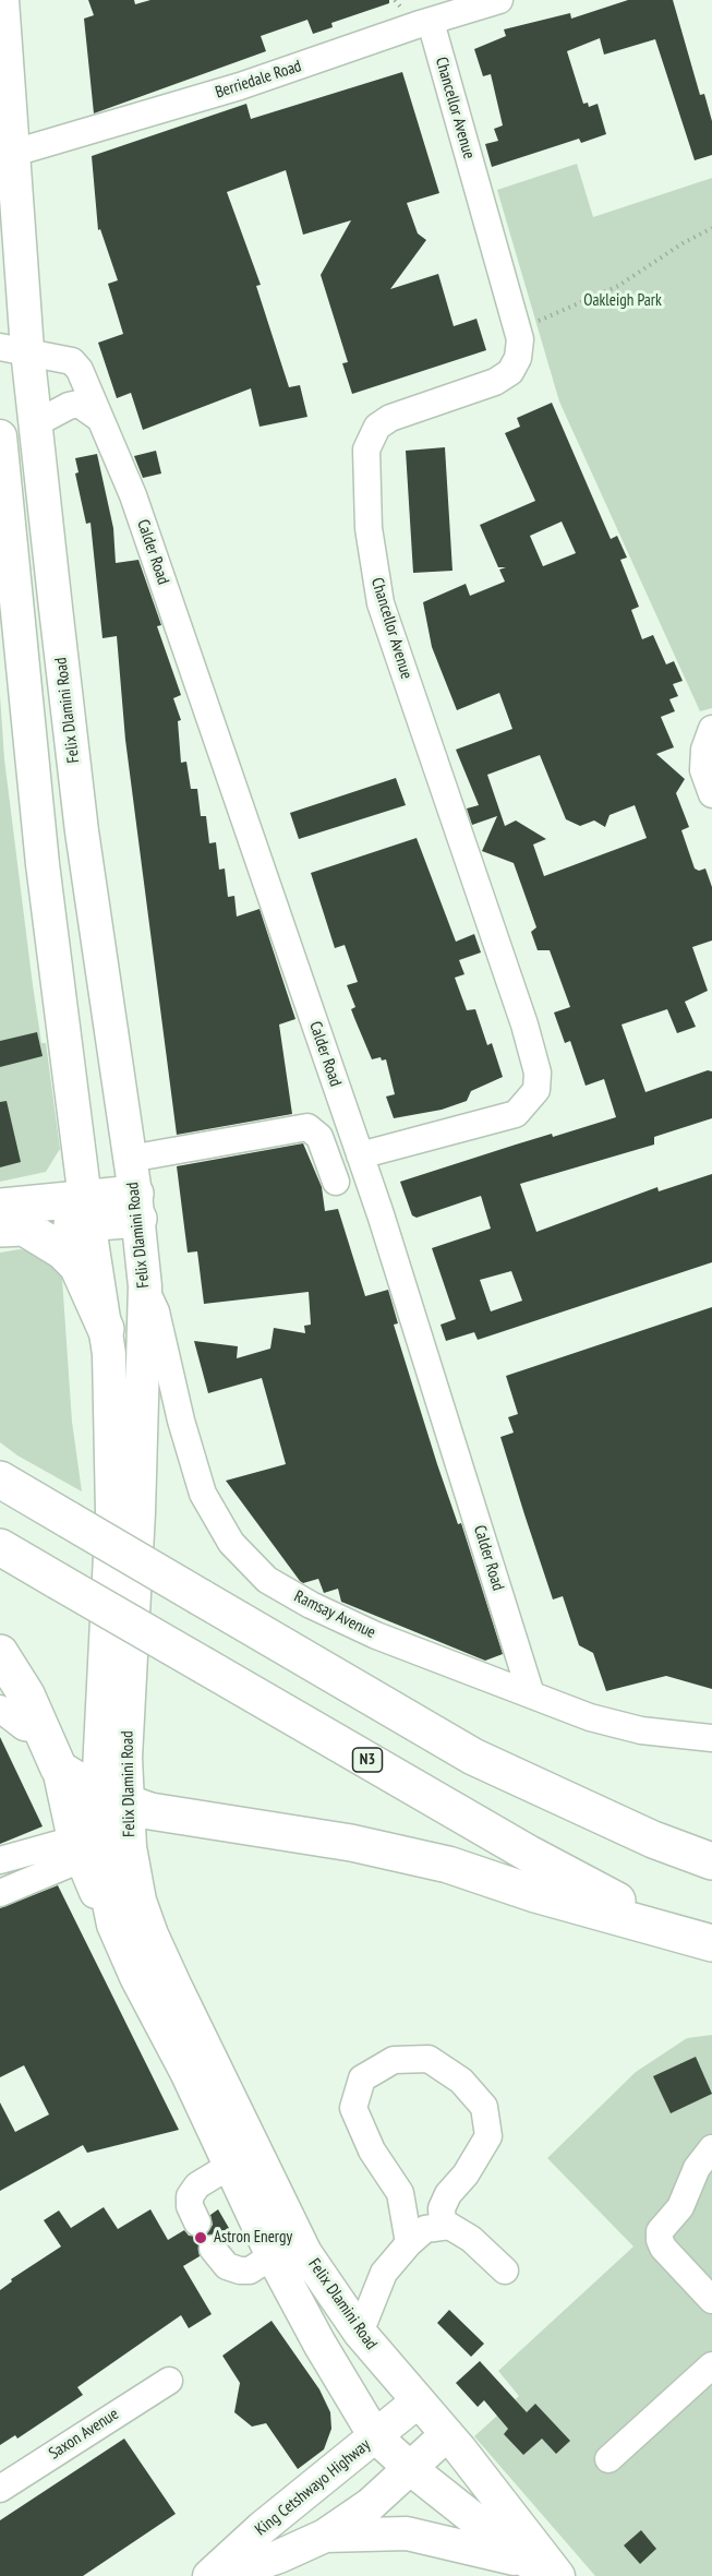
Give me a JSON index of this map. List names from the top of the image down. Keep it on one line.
{"streets":{"highway":["N3"],"main road":["Felix Dlamini Road","King Cetshwayo Highway"],"street":["Berriedale Road","Chancellor Avenue","Calder Road","Ramsay Avenue","Saxon Avenue"]},"crossings":[["Berriedale Road","Chancellor Avenue"],["Berriedale Road","Felix Dlamini Road"],["Chancellor Avenue","Calder Road"],["Calder Road","Felix Dlamini Road"],["Calder Road","Ramsay Avenue"],["Felix Dlamini Road","Ramsay Avenue"],["Felix Dlamini Road","King Cetshwayo Highway"]],"parks":["Oakleigh Park"],"places":["Astron Energy"]}
